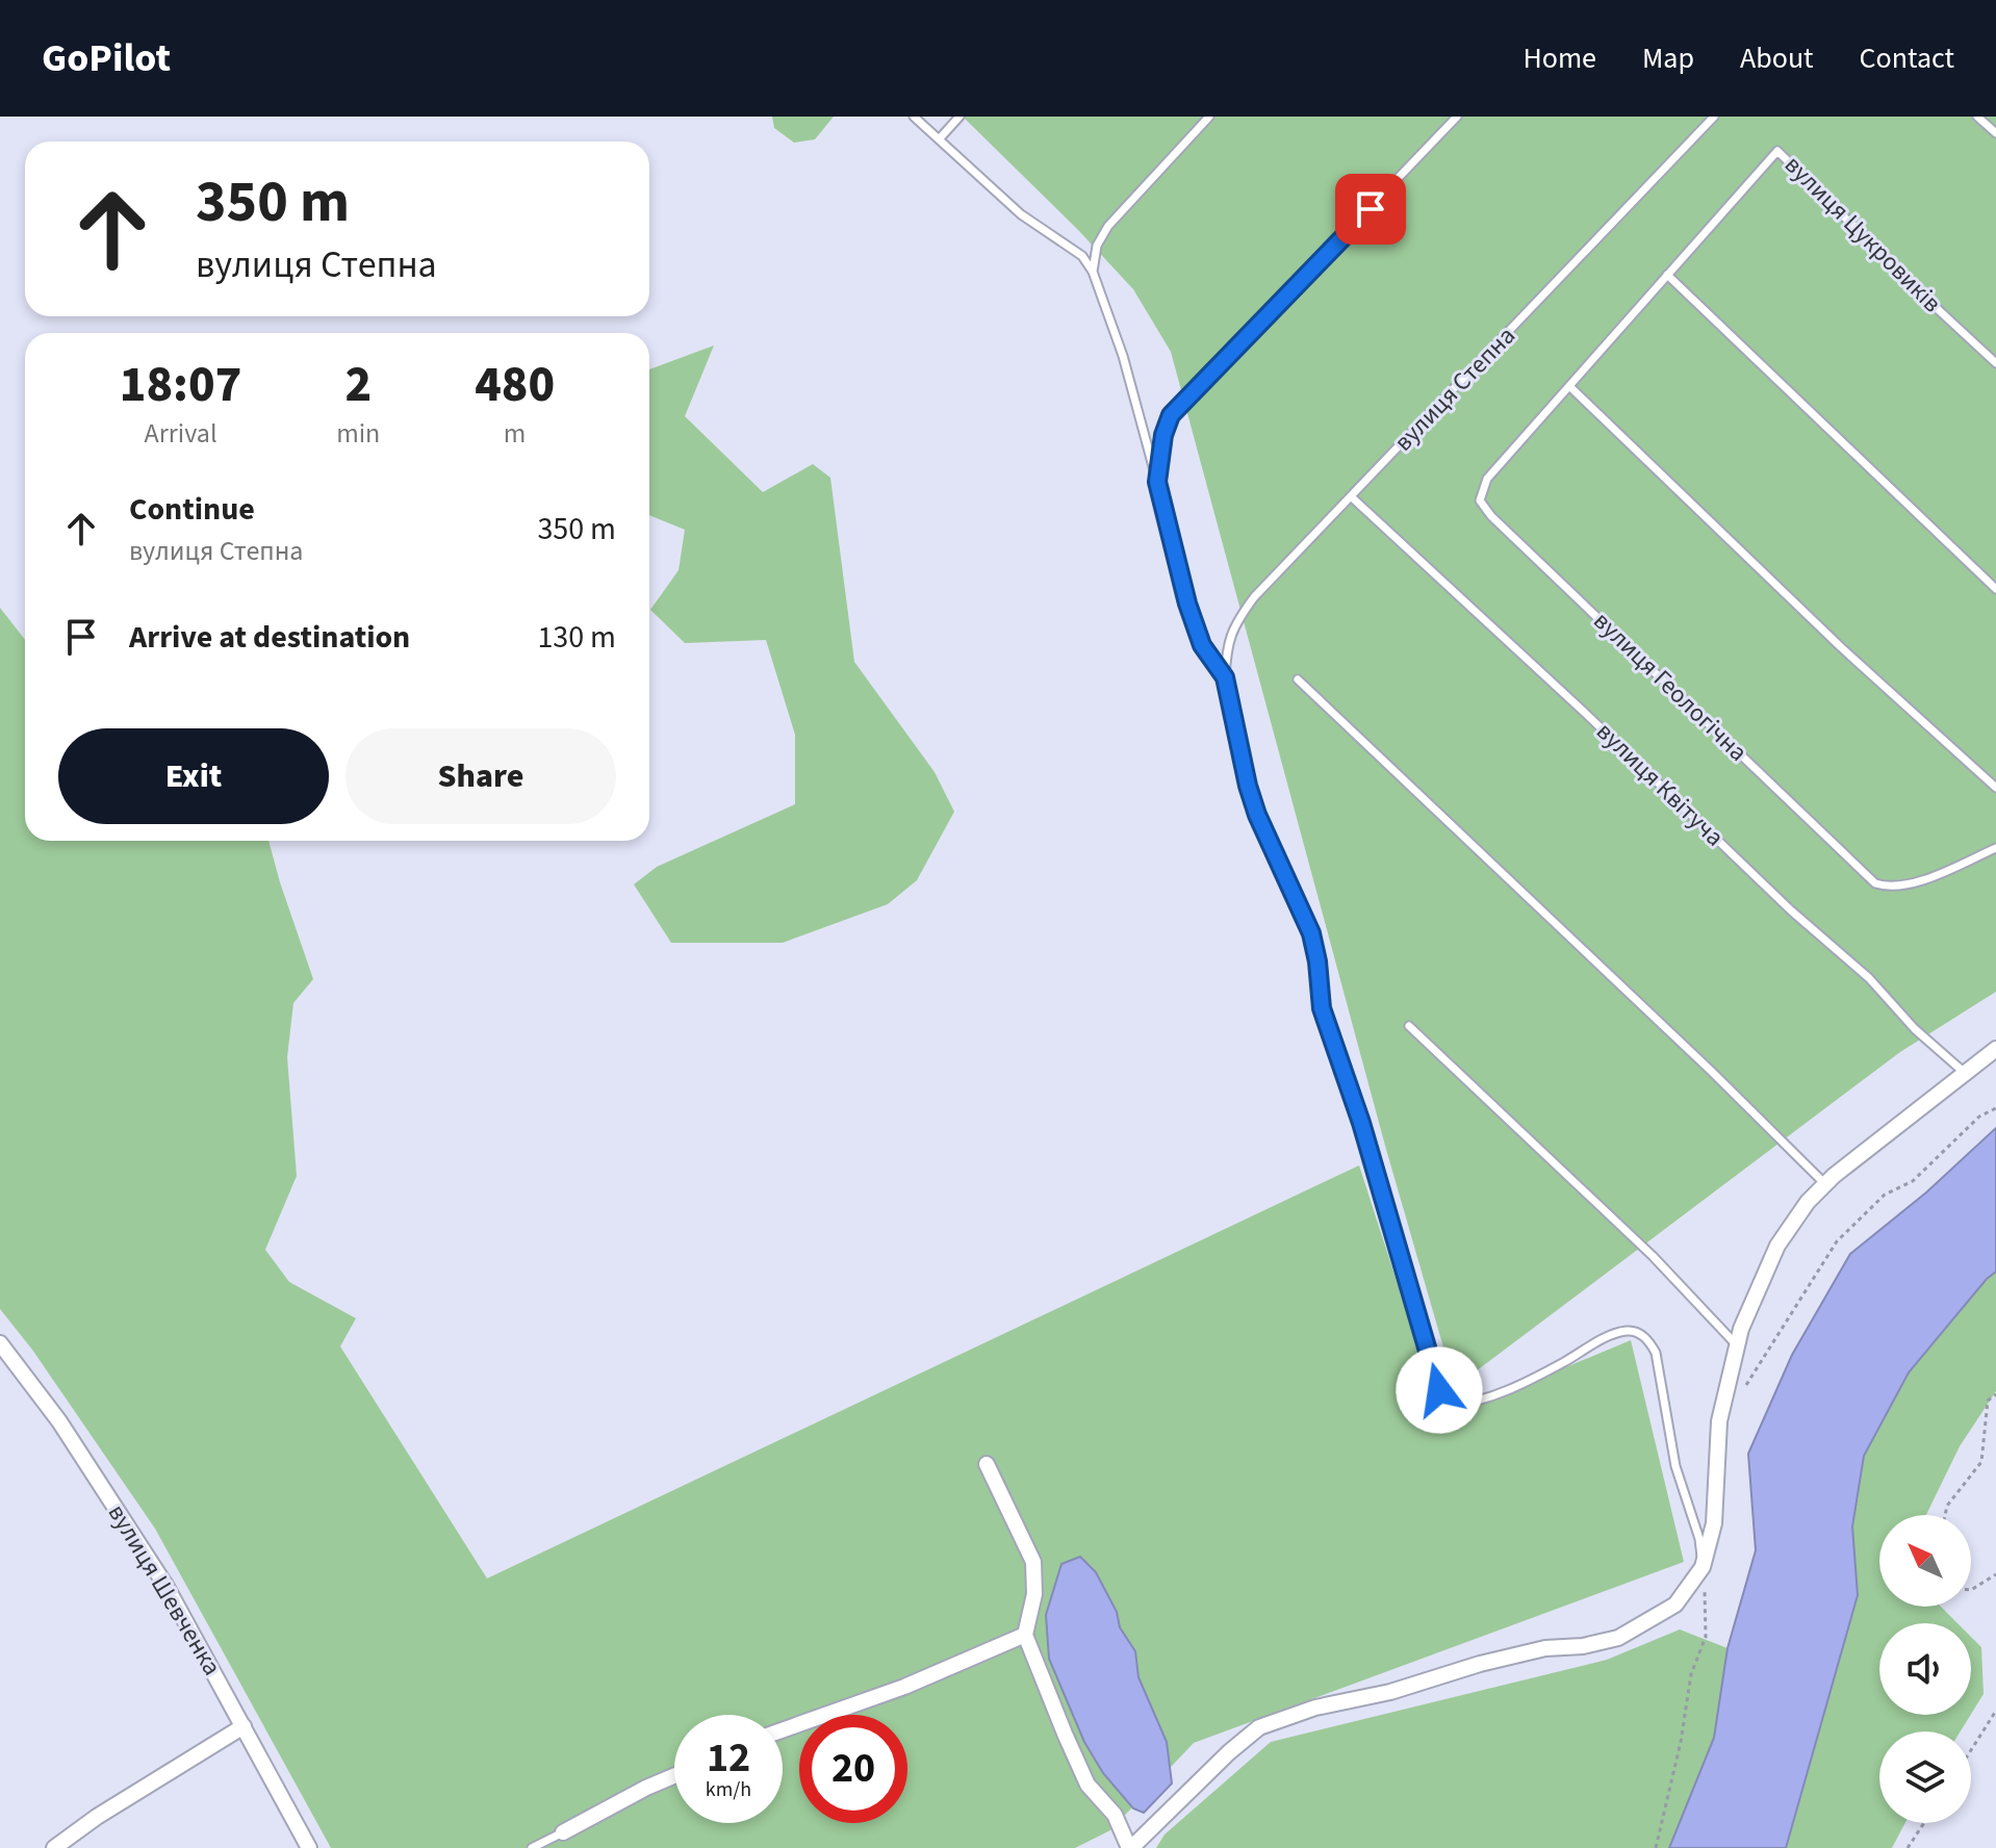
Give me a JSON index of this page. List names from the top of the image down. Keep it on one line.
{"streets":{"street":["вулиця Шевченка"],"lane":["вулиця Цукровиків","вулиця Степна","вулиця Геологічна","вулиця Квітуча"]},"crossings":[["вулиця Цукровиків","вулиця Геологічна"],["вулиця Степна","вулиця Квітуча"]],"north":"top left","page":{"header":"GoPilot","nav":["Home","Map","About","Contact"],"turn":["350 m","вулиця Степна"],"eta":["18:07","Arrival","2","min","480","m"],"list":[{"name":"Continue","note":"вулиця Степна","value":"350 m"},{"name":"Arrive at destination","value":"130 m"}],"buttons":["Exit","Share"],"speed":"12 km/h","limit":"20"}}
